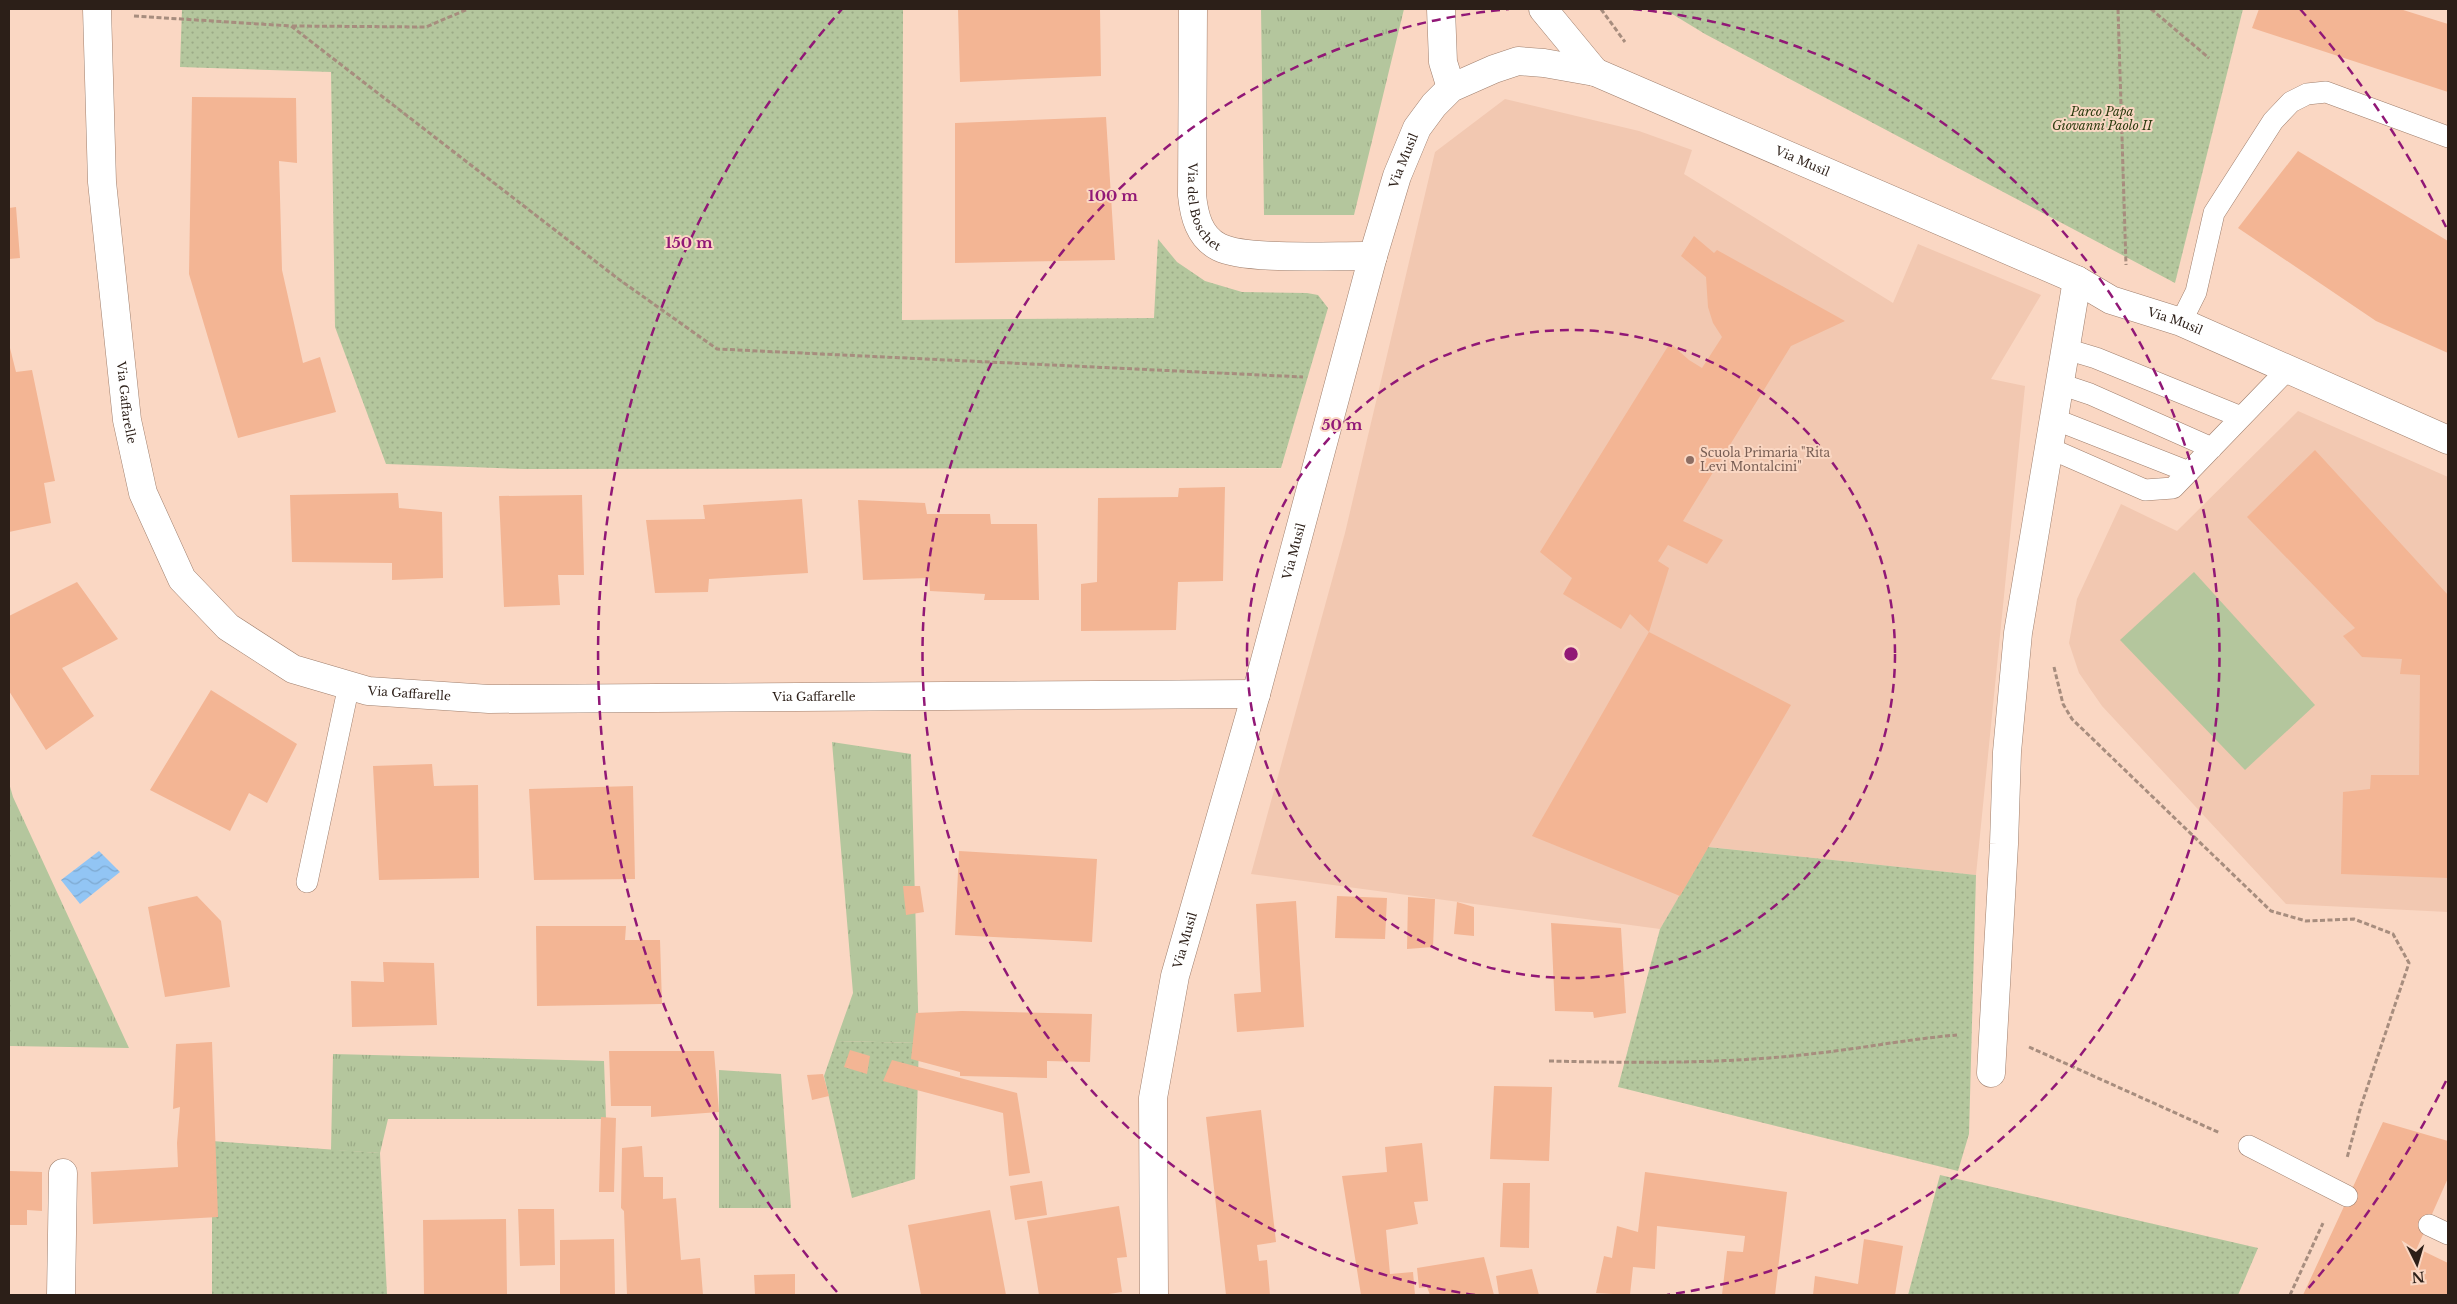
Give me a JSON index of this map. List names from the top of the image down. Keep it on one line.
{"streets":{"street":["Via Musil","Via del Boschet","Via Gaffarelle"]},"crossings":[["Via Musil","Via del Boschet"],["Via Musil","Via Gaffarelle"]],"parks":["Parco Papa Giovanni Paolo II"],"places":["Scuola Primaria \"Rita Levi Montalcini\""],"north":"bottom","rings":["100 m","150 m","50 m"]}
